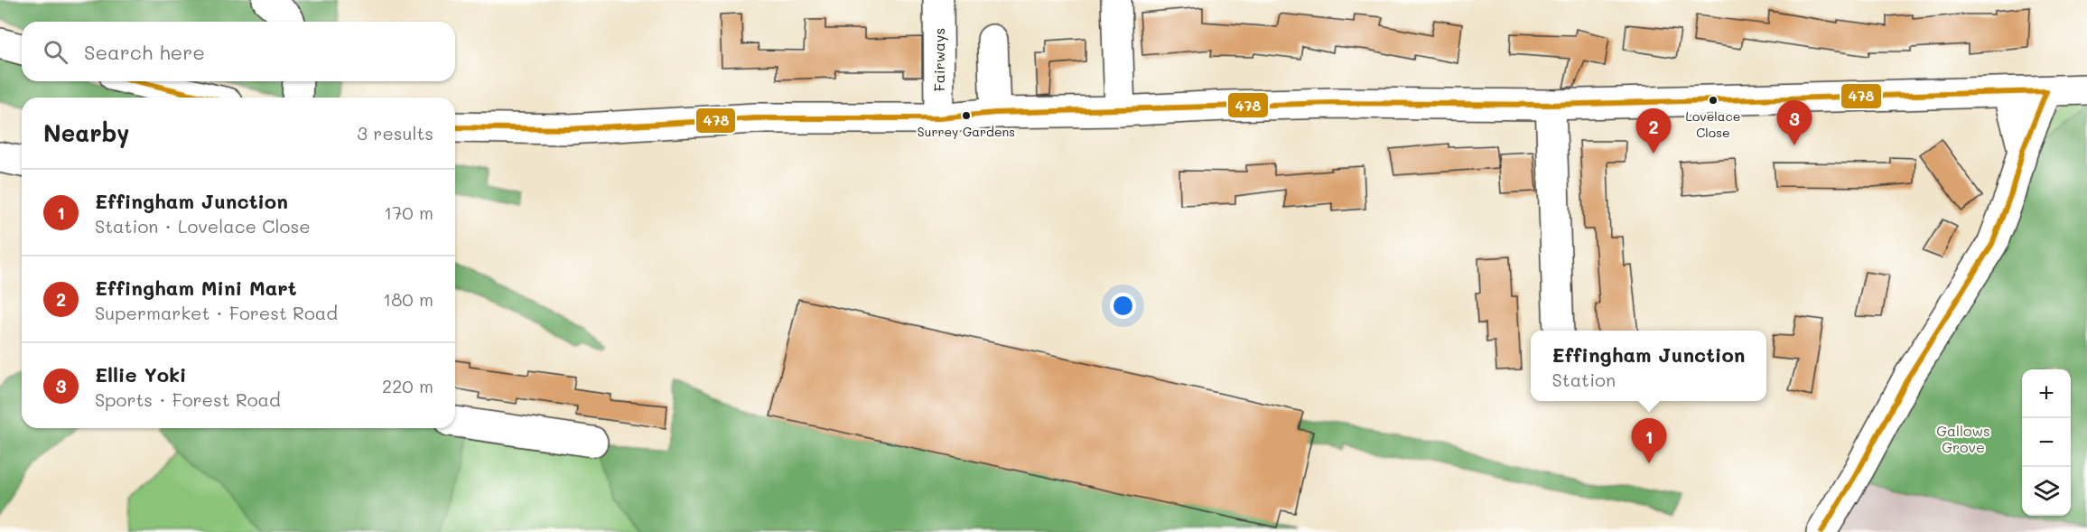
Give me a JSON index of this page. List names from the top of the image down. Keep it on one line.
{"streets":{"street":["Fairways"]},"parks":["Gallows Grove"],"places":["Lovelace Close","Surrey Gardens"],"lines":["transit line 478"],"page":{"search":"Search here","heading":["Nearby","3 results"],"pins":["3","2","1"],"list":[{"mark":"1","name":"Effingham Junction","note":"Station · Lovelace Close","value":"170 m"},{"mark":"2","name":"Effingham Mini Mart","note":"Supermarket · Forest Road","value":"180 m"},{"mark":"3","name":"Ellie Yoki","note":"Sports · Forest Road","value":"220 m"}],"popup":["Effingham Junction","Station"],"map_buttons":["+","−"]}}
